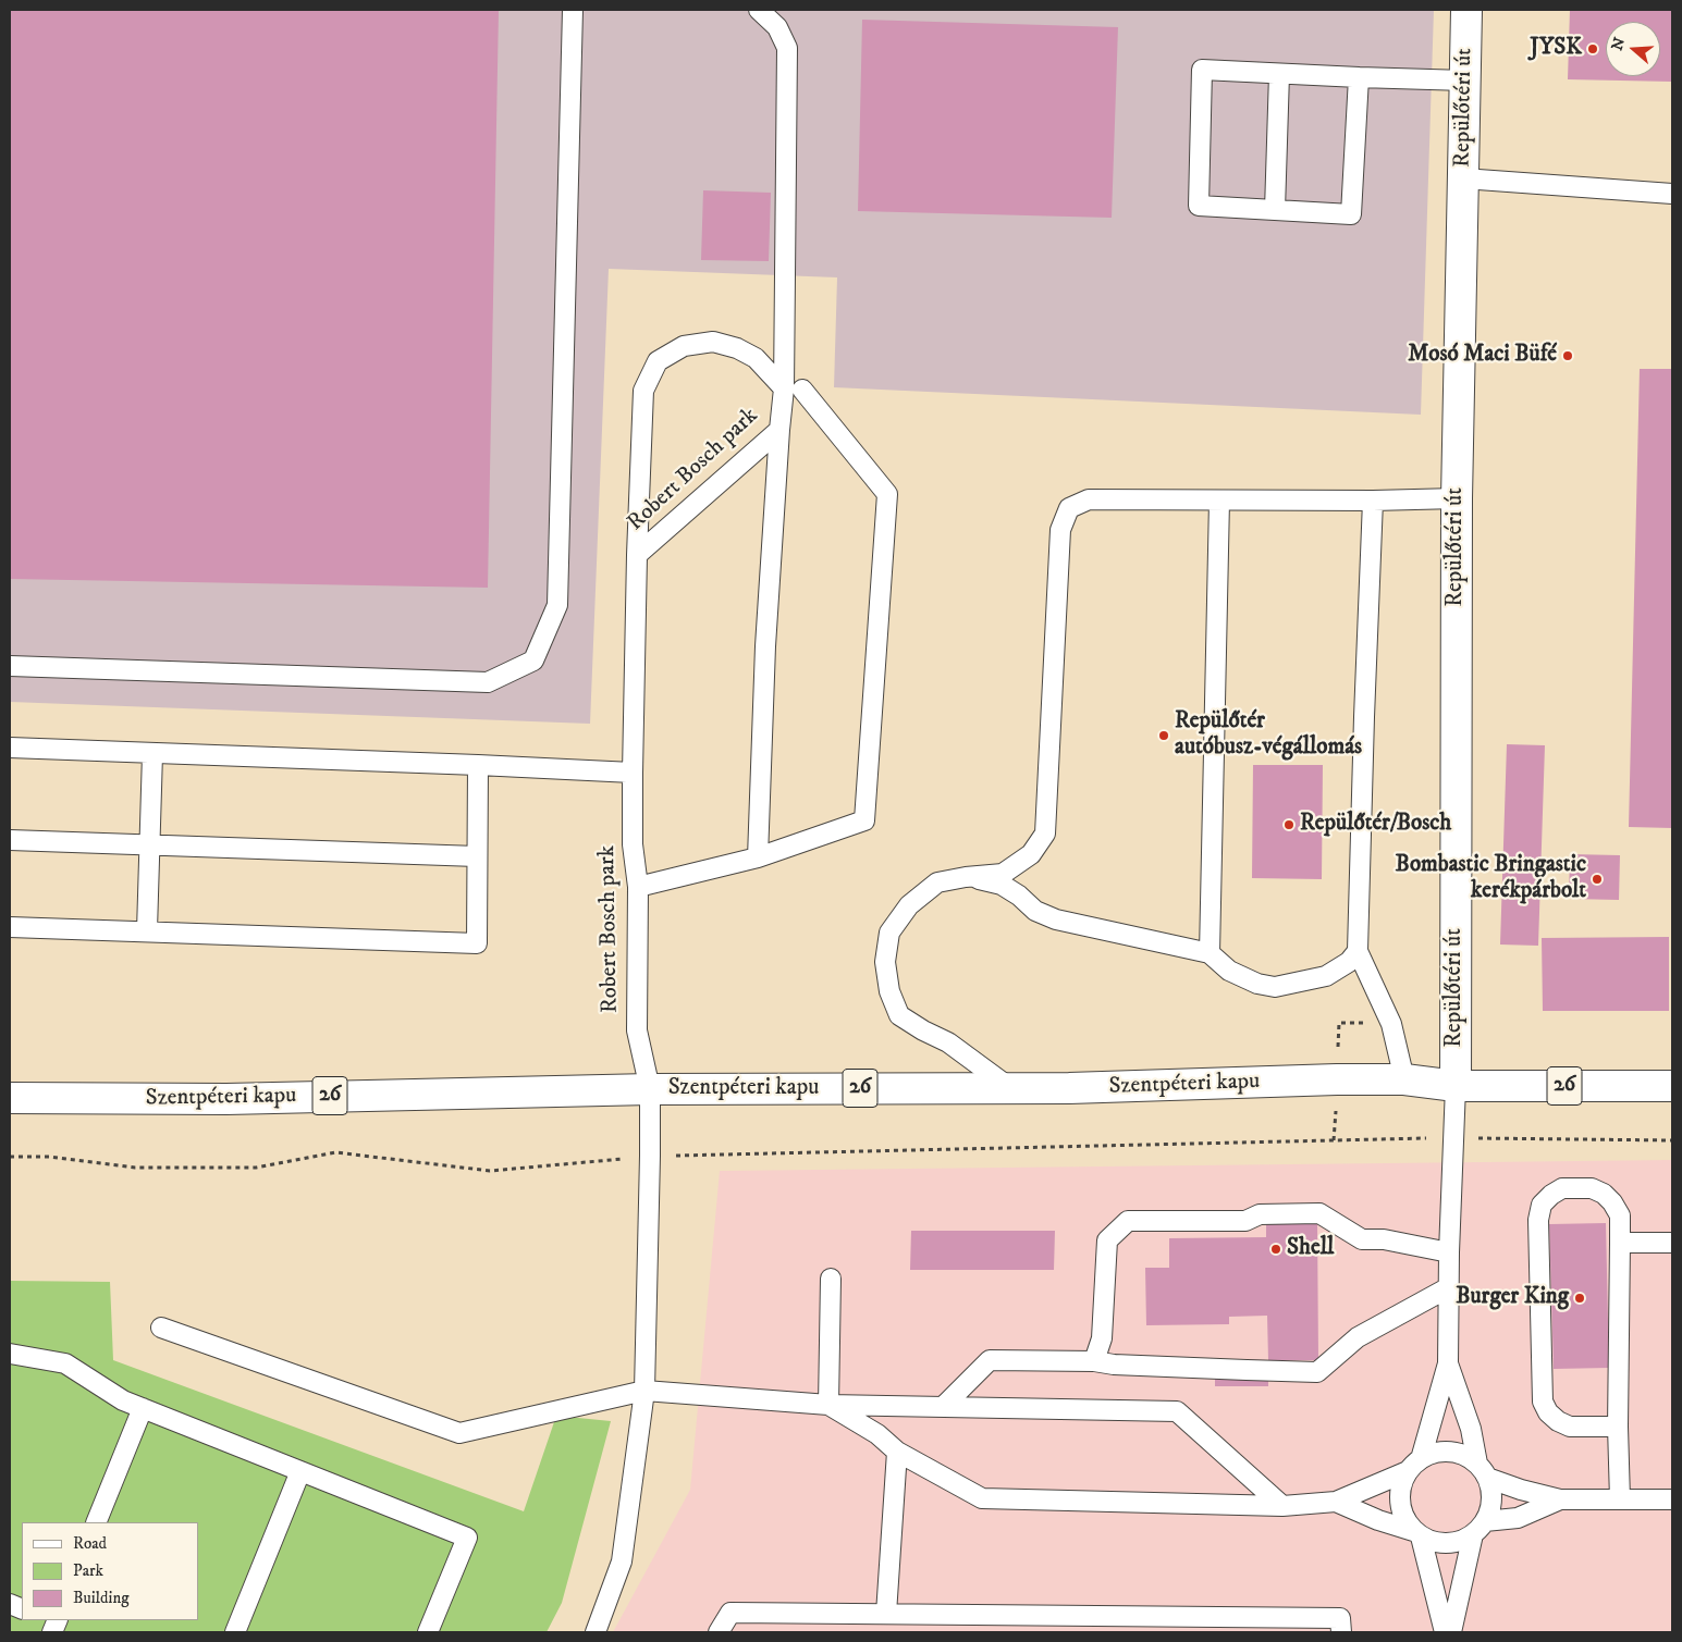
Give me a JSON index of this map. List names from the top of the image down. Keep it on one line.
{"streets":{"main road":["Repülőtéri út","Szentpéteri kapu","26"],"lane":["Robert Bosch park"]},"crossings":[["Repülőtéri út","Szentpéteri kapu"],["Robert Bosch park","Szentpéteri kapu"]],"places":["JYSK","Mosó Maci Büfé","Repülőtér autóbusz-végállomás","Repülőtér/Bosch","Bombastic Bringastic kerékpárbolt","Shell","Burger King"],"legend":["Road","Park","Building"],"north":"left"}
